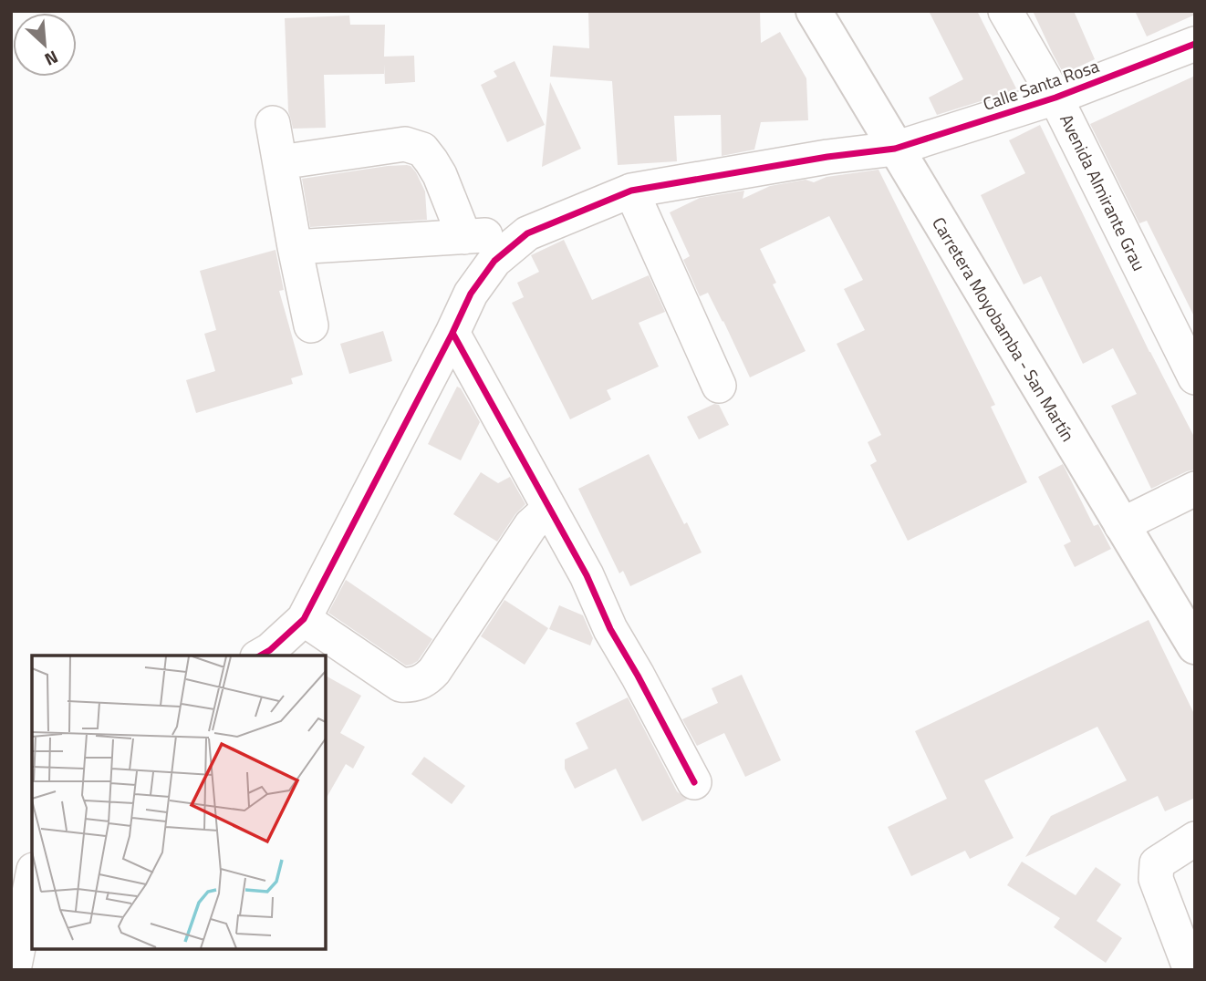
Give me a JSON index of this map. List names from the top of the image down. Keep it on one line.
{"streets":{"main road":["Carretera Moyobamba - San Martín"],"street":["Calle Santa Rosa","Avenida Almirante Grau"]},"crossings":[["Calle Santa Rosa","Avenida Almirante Grau"],["Calle Santa Rosa","Carretera Moyobamba - San Martín"]],"north":"bottom right"}
